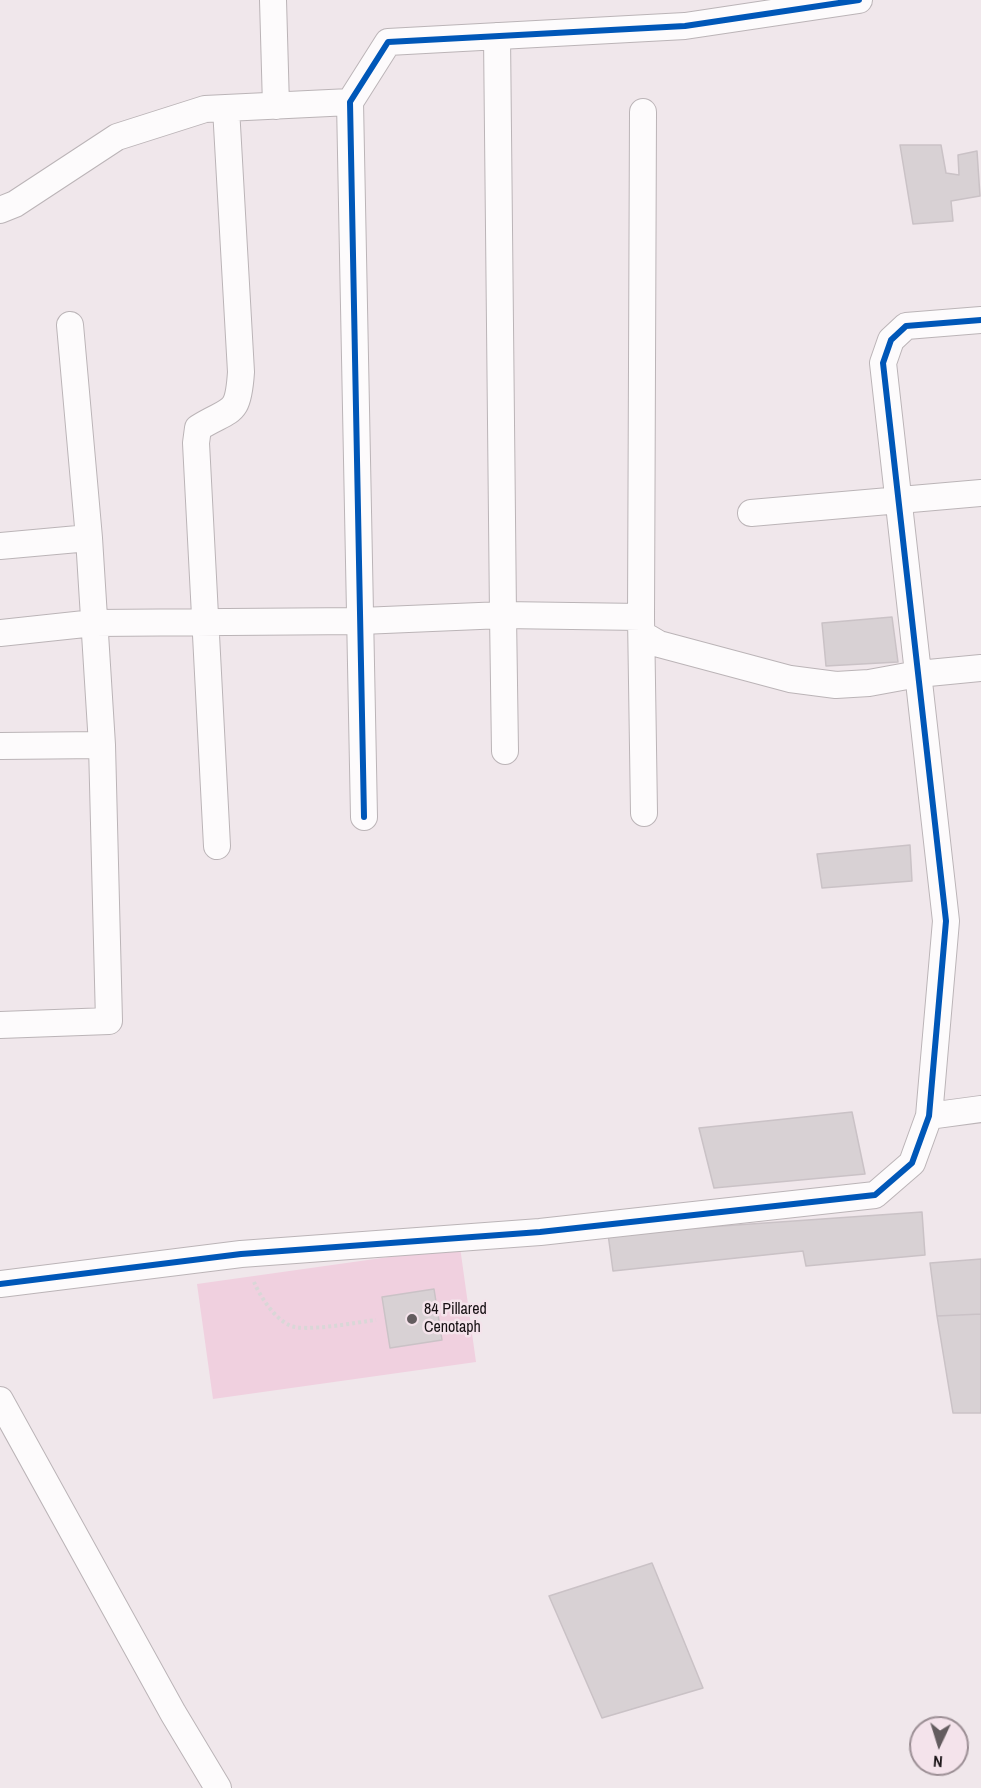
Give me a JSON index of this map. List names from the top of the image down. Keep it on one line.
{"places":["84 Pillared Cenotaph"],"north":"bottom"}
